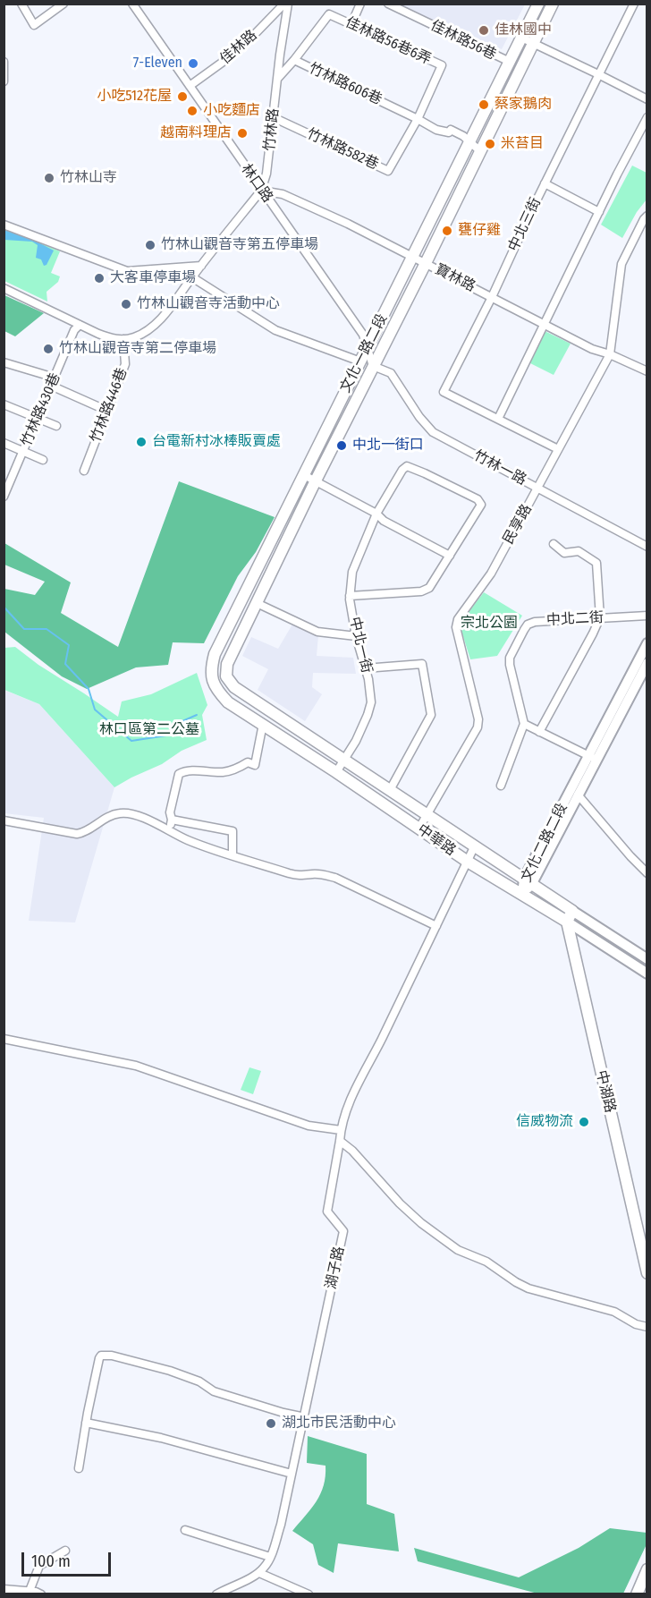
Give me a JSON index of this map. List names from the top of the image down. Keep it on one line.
{"streets":{"main road":["文化一路二段","中華路","中湖路"],"street":["佳林路56巷","佳林路56巷6弄","佳林路","竹林路606巷","竹林路","竹林路582巷","林口路","中北三街","寶林路","竹林路446巷","竹林路430巷","竹林一路","民享路","中北二街","中北一街","文化二路二段","湖子路"]},"crossings":[["佳林路56巷","文化一路二段"],["佳林路56巷6弄","竹林路606巷"],["佳林路56巷6弄","竹林路582巷"],["佳林路","竹林路"],["佳林路","林口路"],["竹林路606巷","竹林路"],["竹林路606巷","竹林路582巷"],["竹林路606巷","文化一路二段"],["竹林路","竹林路582巷"],["竹林路","林口路"],["竹林路","寶林路"],["竹林路","竹林路446巷"],["林口路","寶林路"],["林口路","文化一路二段"],["林口路","竹林一路"],["中北三街","寶林路"],["中北三街","民享路"],["寶林路","文化一路二段"],["寶林路","民享路"],["文化一路二段","竹林一路"],["文化一路二段","中華路"],["竹林一路","民享路"],["民享路","中華路"],["中北一街","中華路"],["中華路","文化二路二段"],["中華路","中湖路"],["中華路","湖子路"]],"parks":["宗北公園","林口區第二公墓"],"places":["佳林國中","7-Eleven","小吃512花屋","蔡家鵝肉","小吃麵店","越南料理店","米苔目","竹林山寺","甕仔雞","竹林山觀音寺第五停車場","大客車停車場","竹林山觀音寺活動中心","竹林山觀音寺第二停車場","台電新村冰棒販賣處","中北一街口","信威物流","湖北市民活動中心"],"scale_bar":"100 m"}
